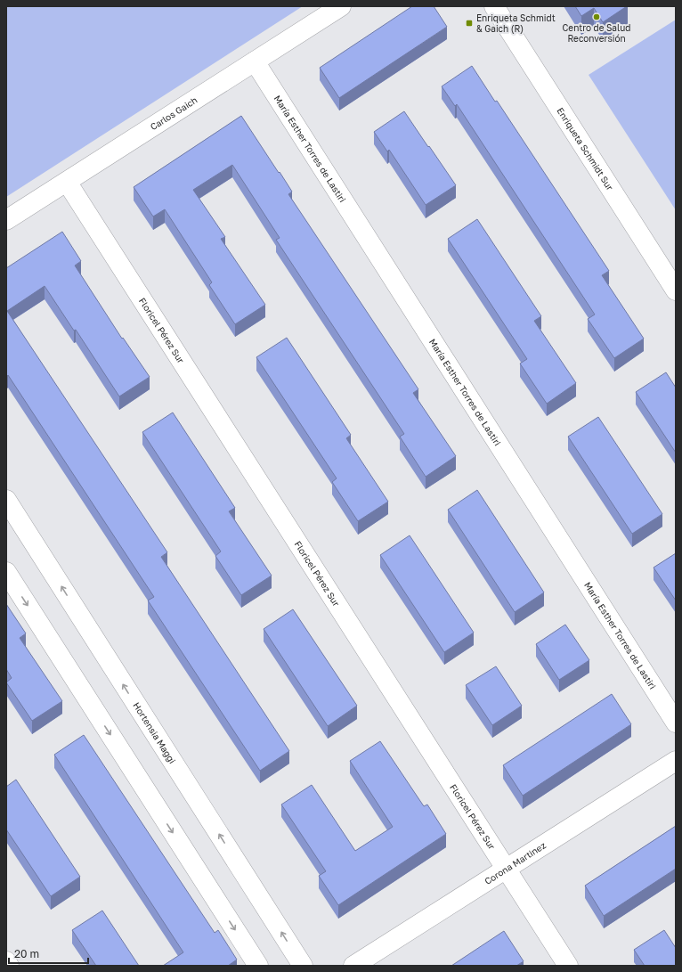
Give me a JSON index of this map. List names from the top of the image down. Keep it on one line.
{"streets":{"street":["Carlos Gaich","María Esther Torres de Lastiri","Enriqueta Schmidt Sur","Floricel Pérez Sur","Hortensia Maggi","Corona Martinez"]},"crossings":[["Carlos Gaich","María Esther Torres de Lastiri"],["Carlos Gaich","Floricel Pérez Sur"],["Floricel Pérez Sur","Corona Martinez"]],"places":{"other":["Centro de Salud Reconversión"],"transit":["Enriqueta Schmidt & Gaich (R)"]},"scale_bar":"20 m"}
